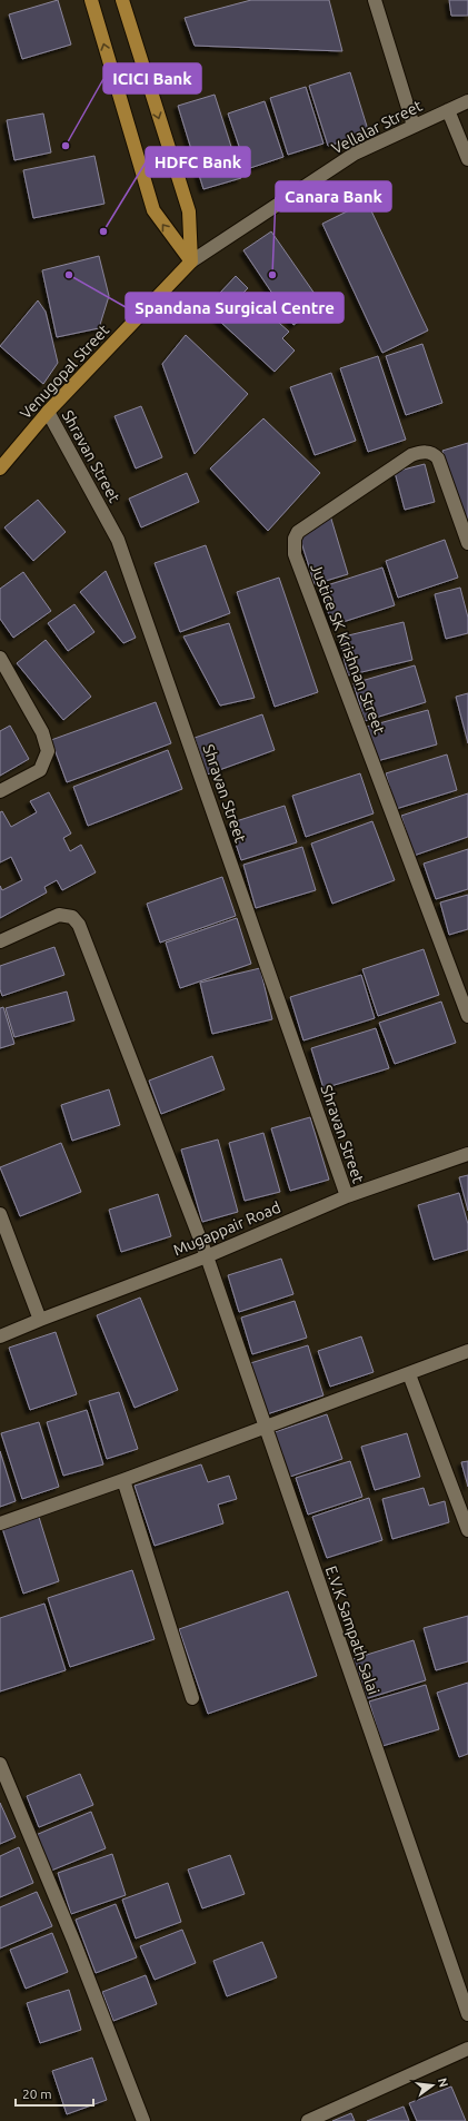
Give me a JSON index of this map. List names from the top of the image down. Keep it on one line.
{"streets":{"main road":["Venugopal Street"],"street":["Vellalar Street","Shravan Street","Justice SK Krishnan Street","Mugappair Road","E.V.K Sampath Salai"]},"crossings":[["Vellalar Street","Venugopal Street"],["Venugopal Street","Shravan Street"],["Shravan Street","Mugappair Road"],["Mugappair Road","E.V.K Sampath Salai"]],"places":["ICICI Bank","HDFC Bank","Spandana Surgical Centre","Canara Bank"],"scale_bar":"20 m","north":"right"}
